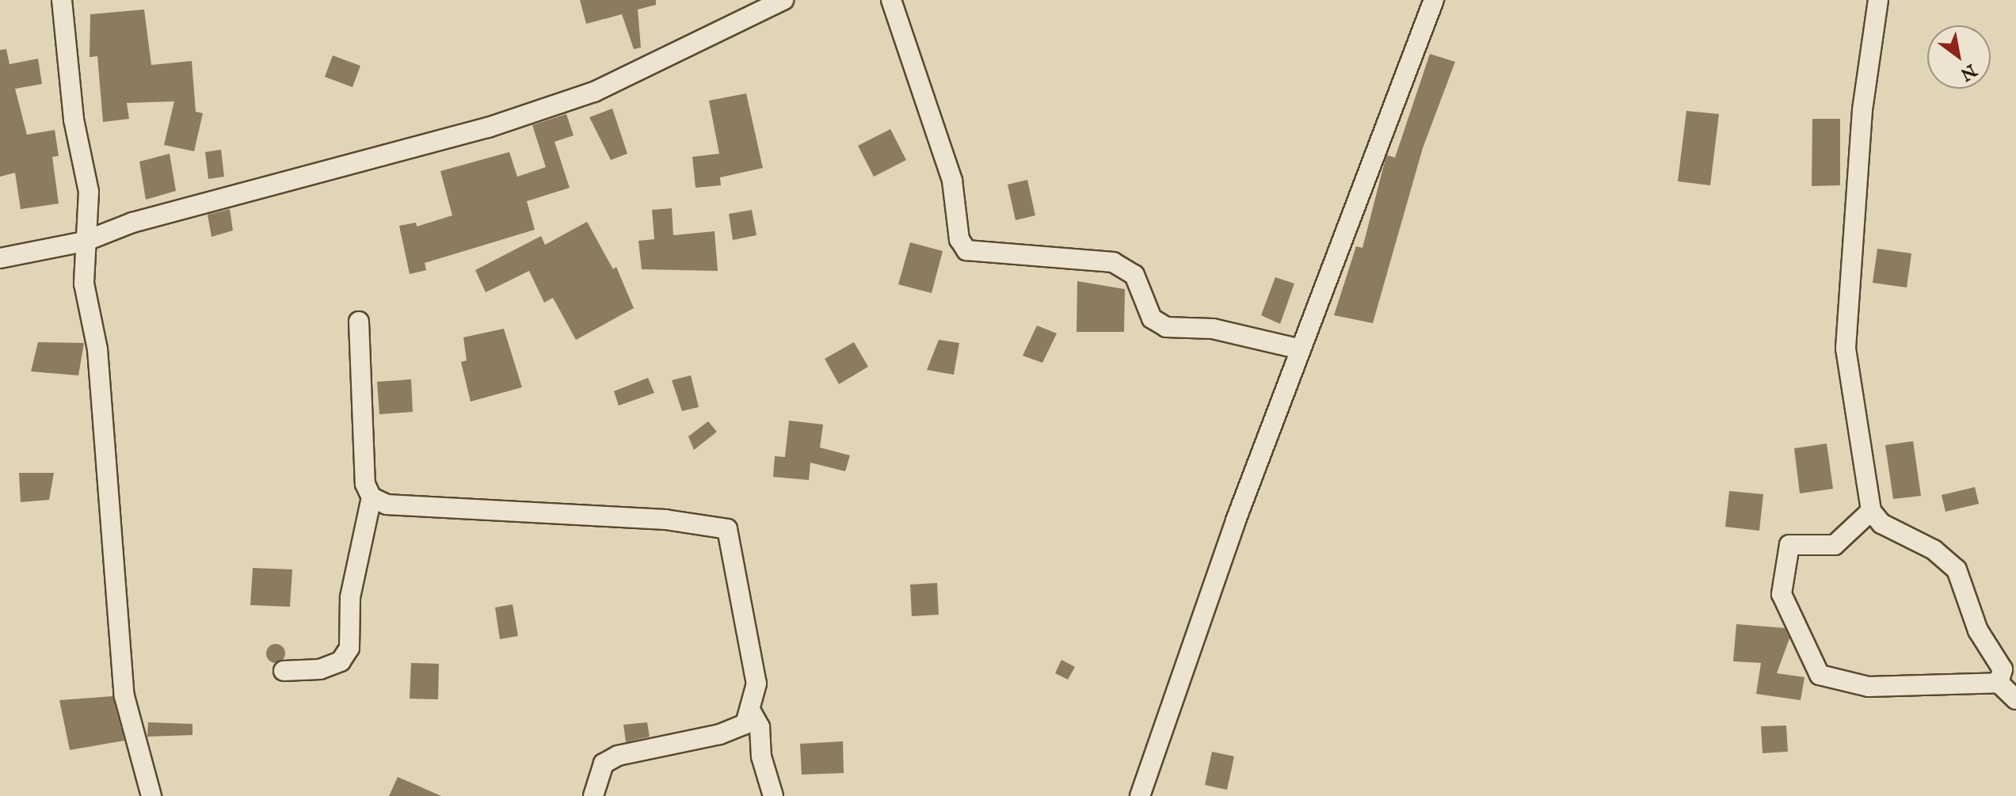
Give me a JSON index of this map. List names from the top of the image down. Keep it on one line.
{"north":"bottom right"}
